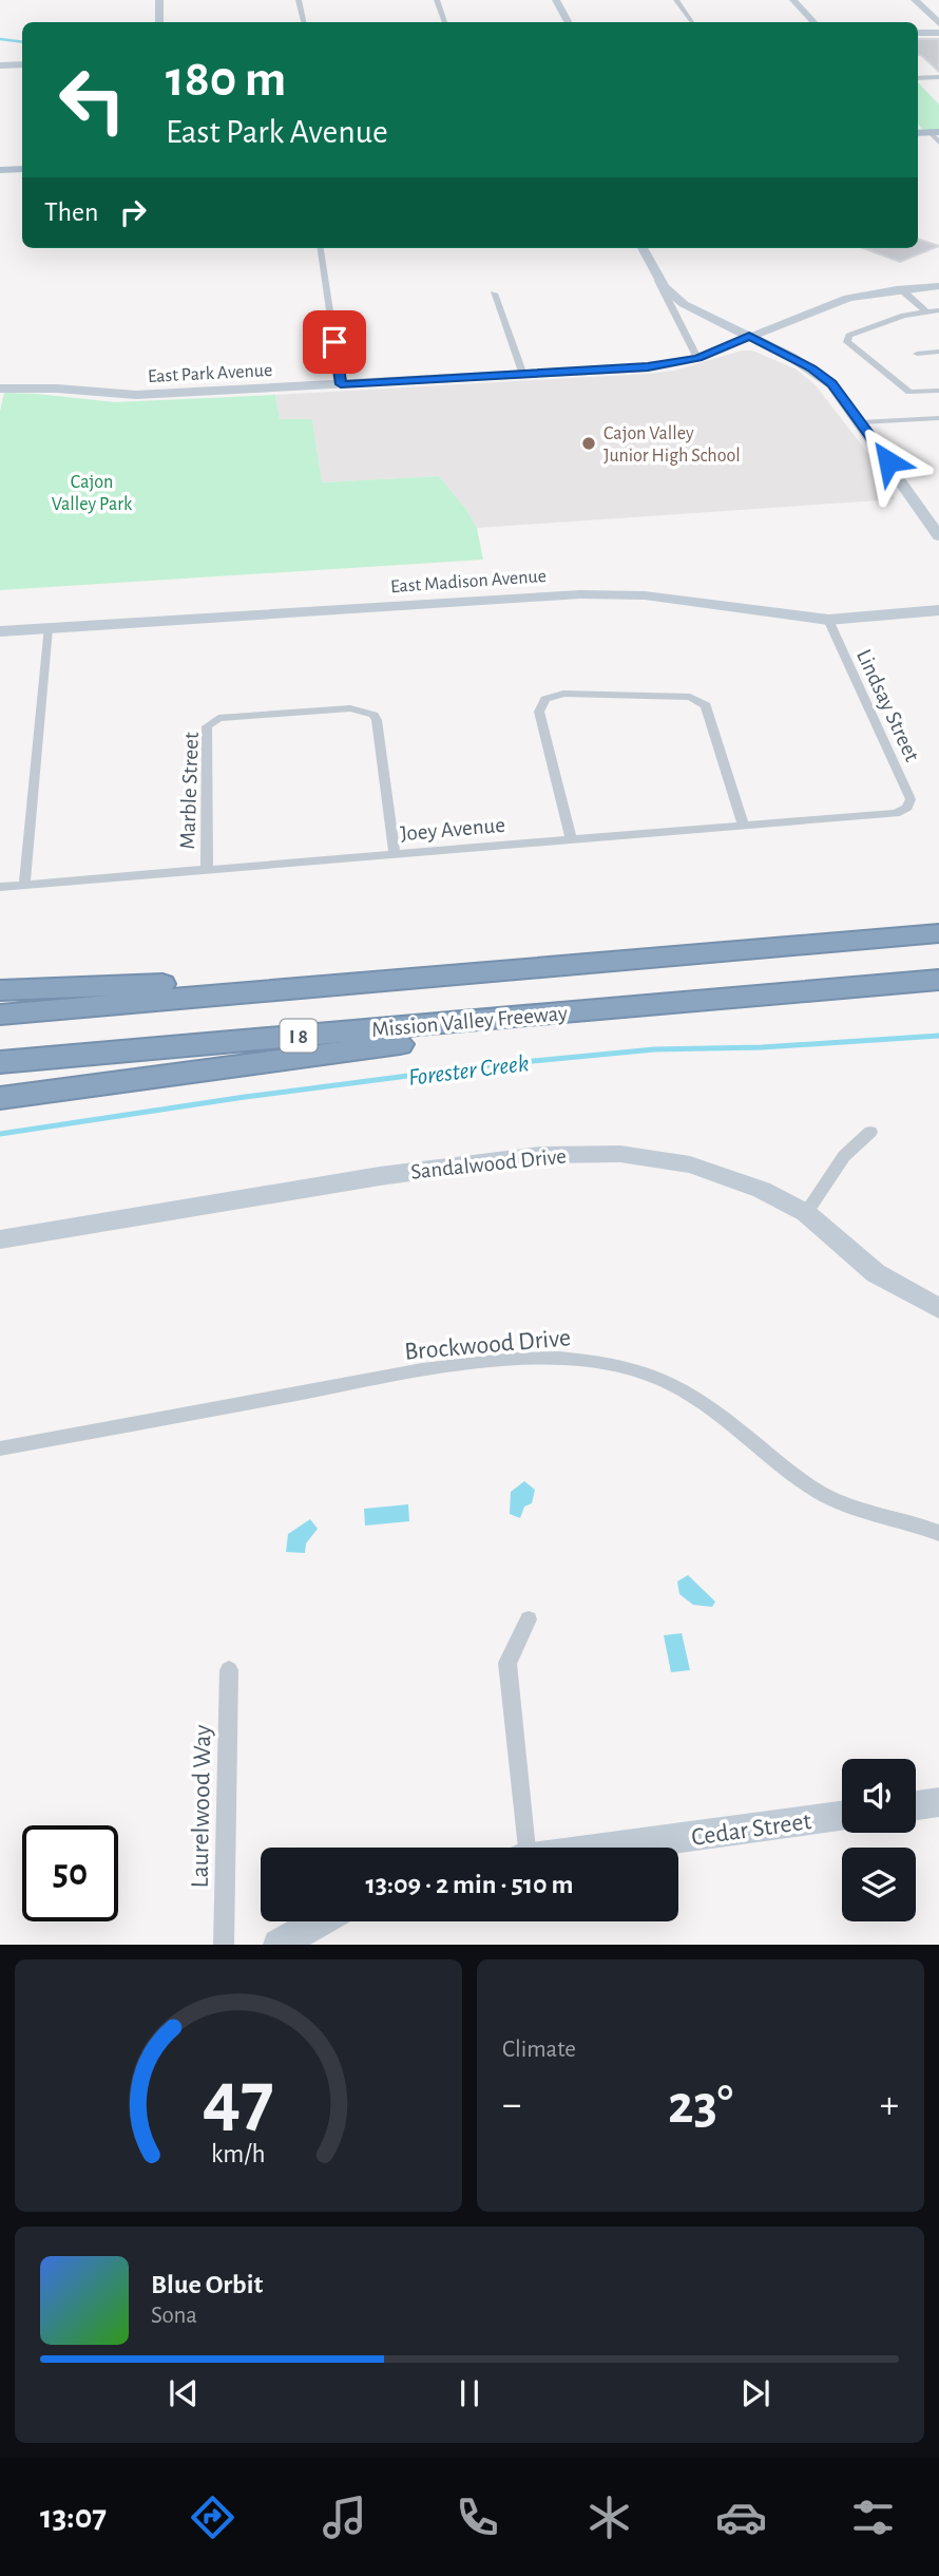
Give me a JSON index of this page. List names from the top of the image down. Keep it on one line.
{"streets":{"highway":["Mission Valley Freeway","I 8"],"street":["East Park Avenue","East Madison Avenue","Lindsay Street","Marble Street","Joey Avenue","Sandalwood Drive","Brockwood Drive","Laurelwood Way","Cedar Street"]},"crossings":[["East Madison Avenue","Lindsay Street"],["Lindsay Street","Joey Avenue"],["Marble Street","Joey Avenue"]],"water":["Forester Creek"],"parks":["Cajon Valley Park"],"places":["Cajon Valley Junior High School"],"page":{"turn":["180 m","East Park Avenue"],"then":"Then","limit":"50","trip":"13:09 · 2 min · 510 m","tile":"Climate","heat":["−","23°","+"],"song":["Blue Orbit","Sona"],"tabs":"13:07","gauge":["47","km/h"]}}
